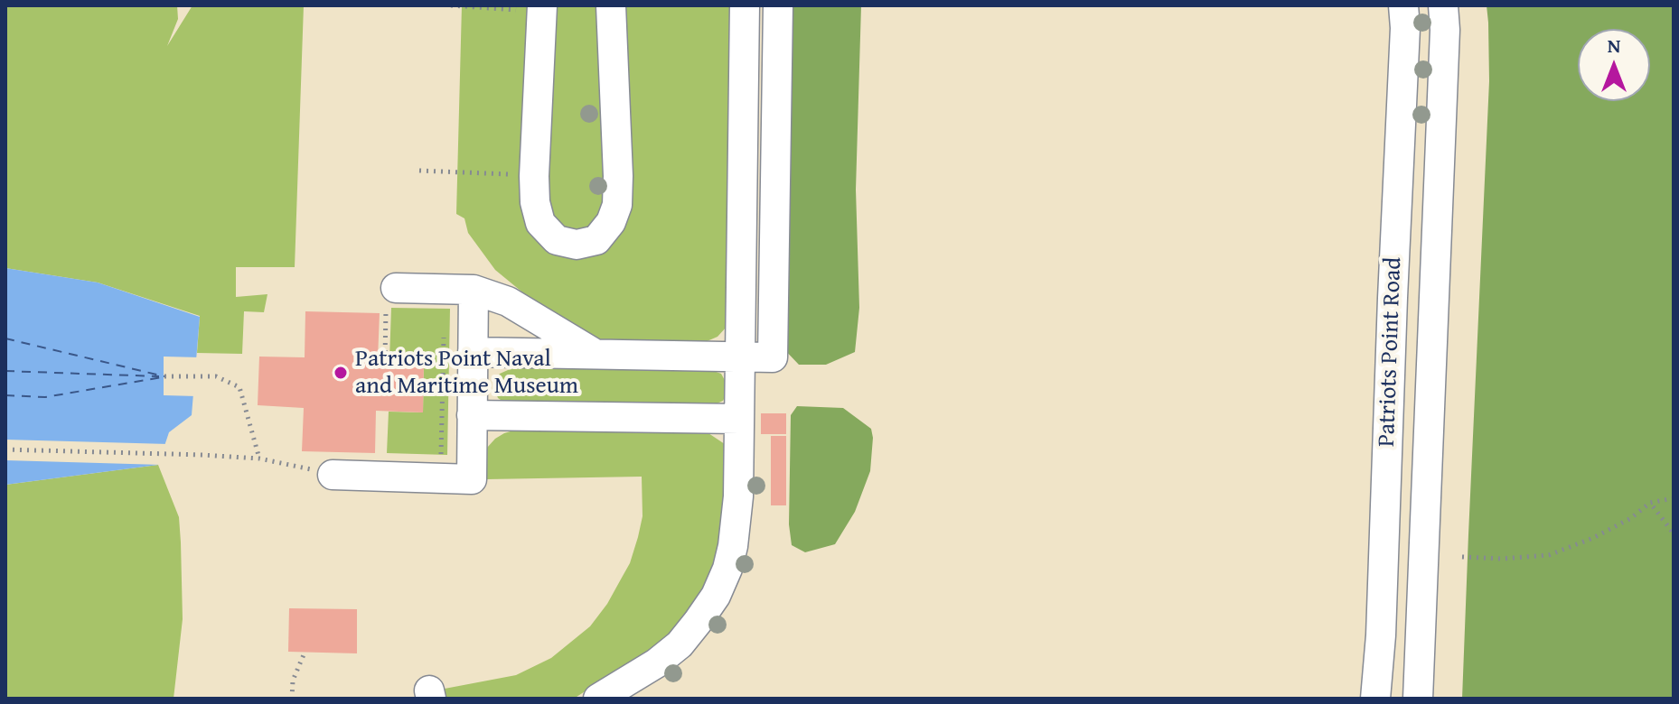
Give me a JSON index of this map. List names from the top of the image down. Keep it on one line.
{"streets":{"street":["Patriots Point Road"]},"places":["Patriots Point Naval and Maritime Museum"],"north":"top"}
